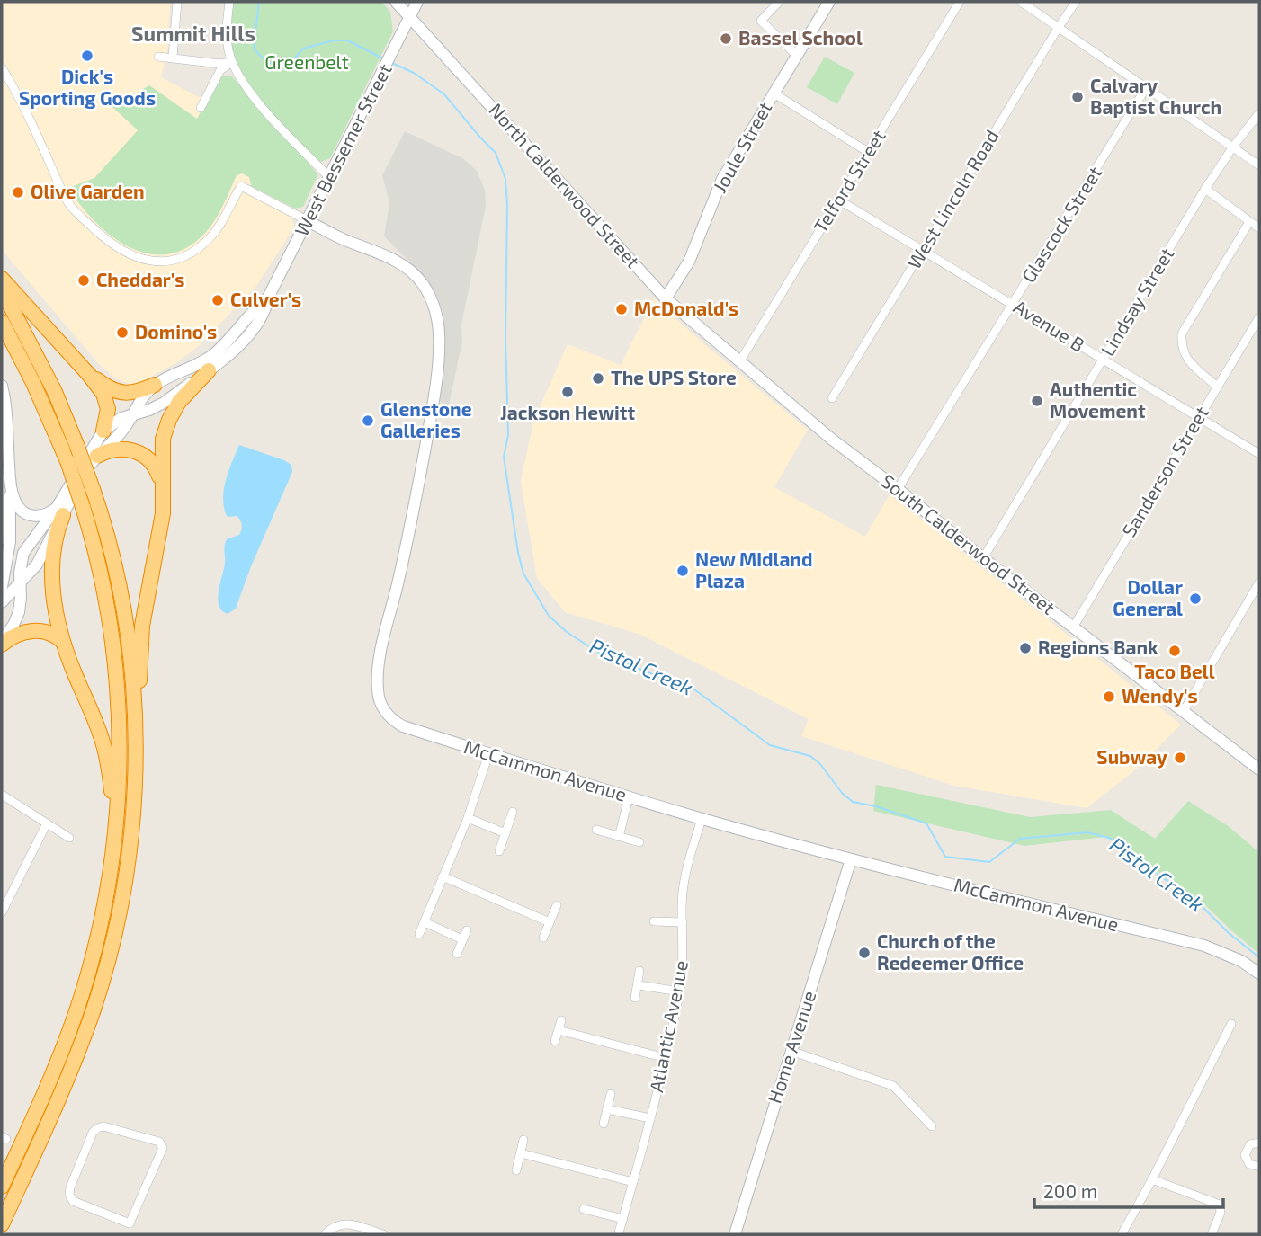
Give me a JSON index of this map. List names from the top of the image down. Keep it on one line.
{"streets":{"main road":["Joule Street","West Bessemer Street","North Calderwood Street","South Calderwood Street","McCammon Avenue","Home Avenue"],"street":["Telford Street","West Lincoln Road","Glascock Street","Lindsay Street","Avenue B","Sanderson Street","Atlantic Avenue"]},"crossings":[["Joule Street","North Calderwood Street"],["West Bessemer Street","North Calderwood Street"],["West Bessemer Street","McCammon Avenue"],["Telford Street","North Calderwood Street"],["Telford Street","Avenue B"],["Telford Street","South Calderwood Street"],["North Calderwood Street","South Calderwood Street"],["West Lincoln Road","Avenue B"],["Glascock Street","Avenue B"],["Glascock Street","South Calderwood Street"],["Lindsay Street","Avenue B"],["Lindsay Street","South Calderwood Street"],["Avenue B","Sanderson Street"],["Sanderson Street","South Calderwood Street"],["McCammon Avenue","Atlantic Avenue"],["McCammon Avenue","Home Avenue"]],"districts":["Summit Hills"],"water":["Pistol Creek"],"parks":["Greenbelt"],"places":["Bassel School","Dick's Sporting Goods","Calvary Baptist Church","Olive Garden","Cheddar's","Culver's","McDonald's","Domino's","The UPS Store","Jackson Hewitt","Authentic Movement","Glenstone Galleries","New Midland Plaza","Dollar General","Regions Bank","Taco Bell","Wendy's","Subway","Church of the Redeemer Office"],"scale_bar":"200 m"}
